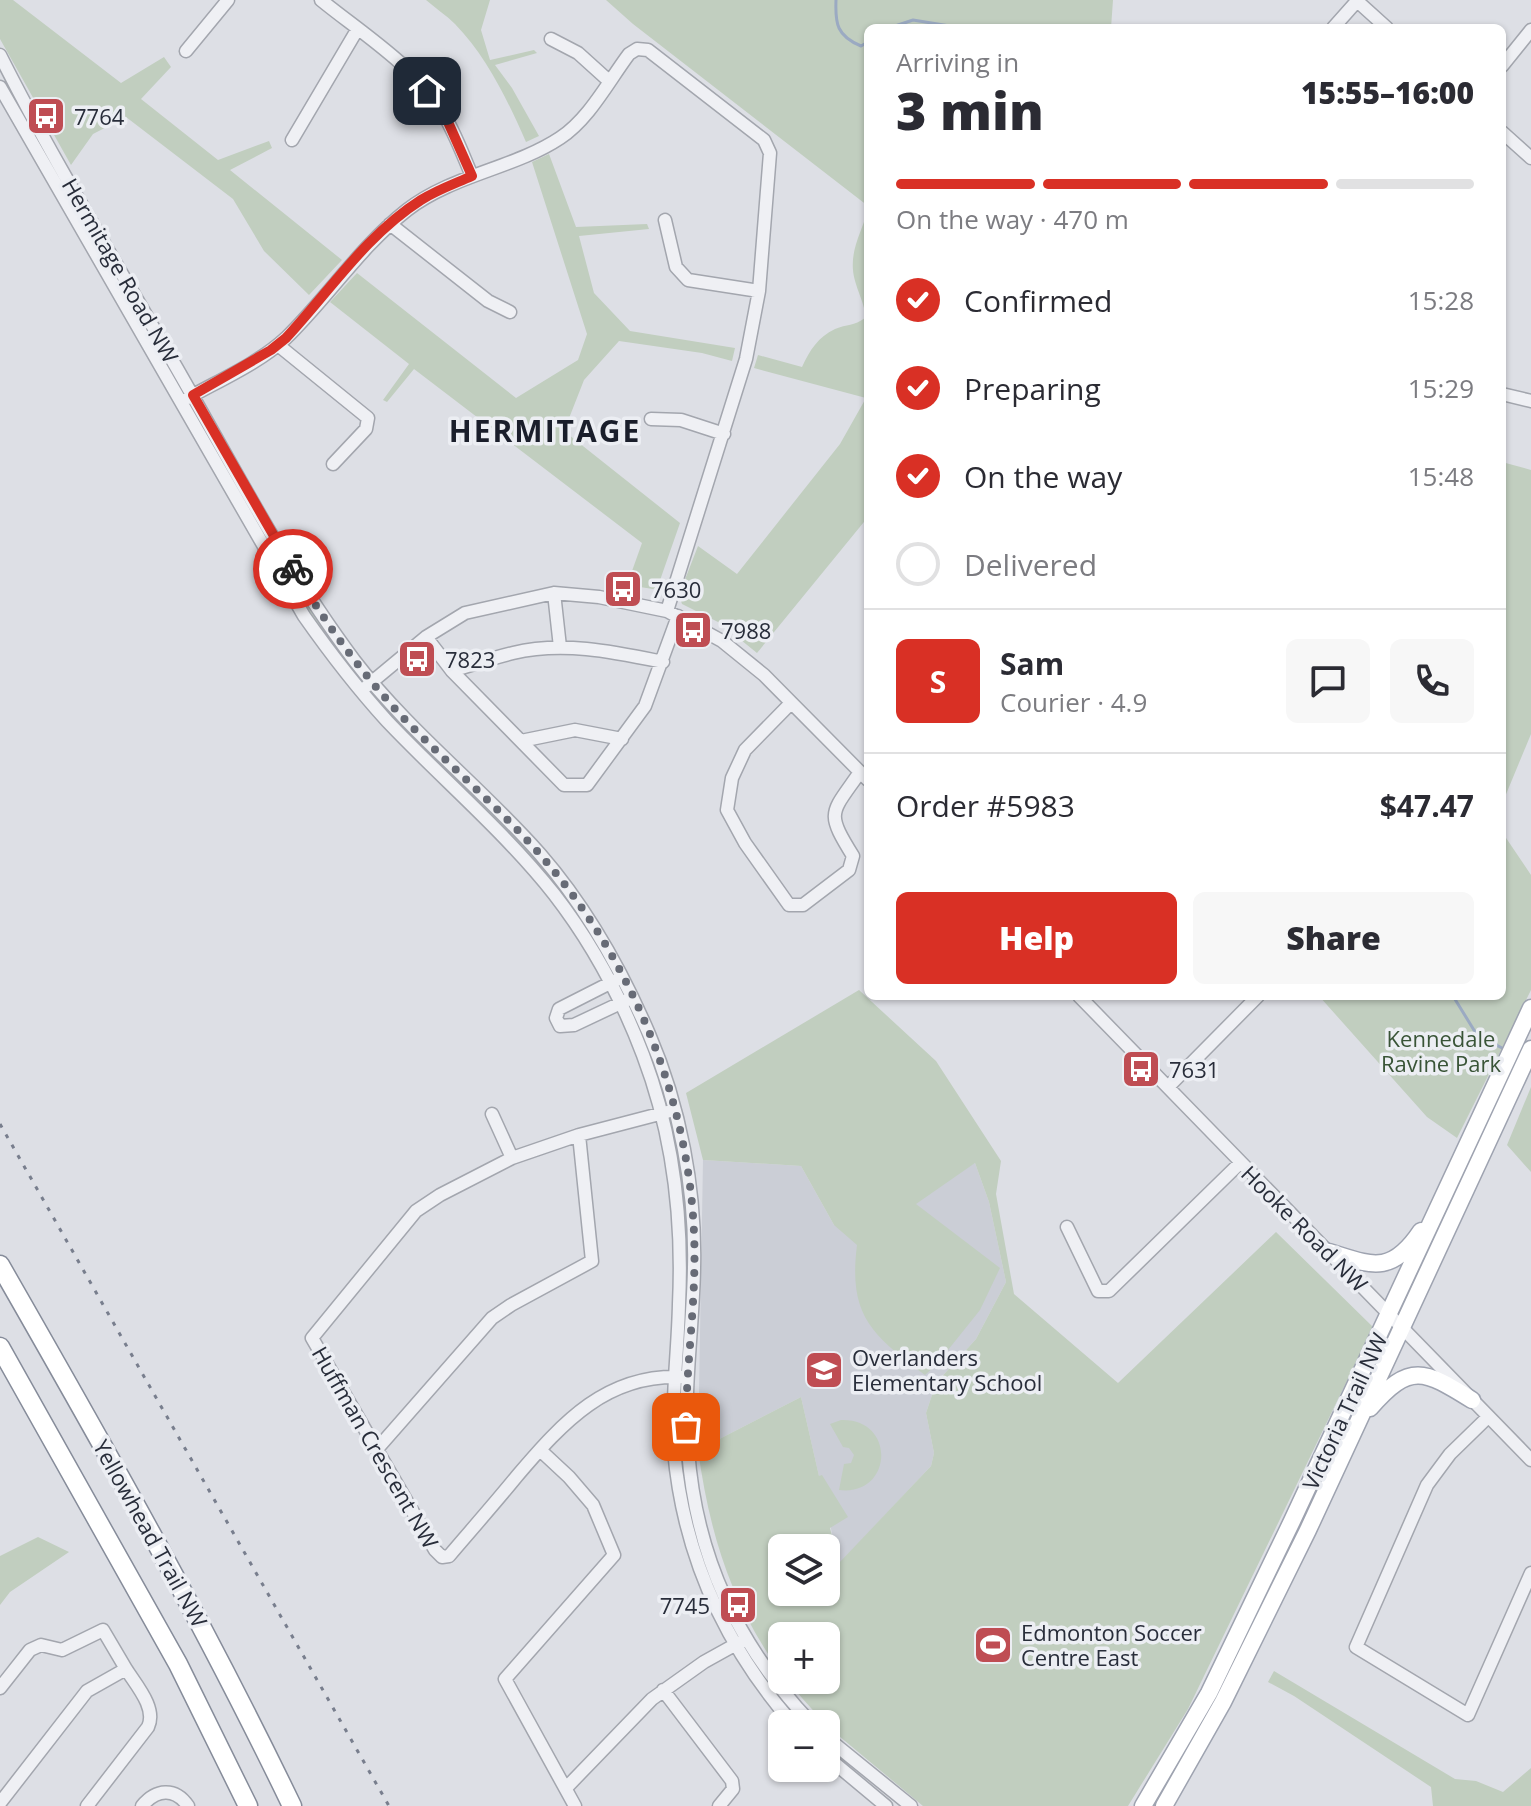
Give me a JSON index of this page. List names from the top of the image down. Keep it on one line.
{"streets":{"highway":["Yellowhead Trail NW"],"main road":["Victoria Trail NW"],"street":["Hermitage Road NW","Hooke Road NW","Huffman Crescent NW"]},"crossings":[["Hermitage Road NW","Huffman Crescent NW"],["Hooke Road NW","Victoria Trail NW"]],"districts":["HERMITAGE"],"parks":["Kennedale Ravine Park"],"places":{"bus stop":["7764","7630","7988","7823","7631","7745"],"school or university":["Overlanders Elementary School"],"sports":["Edmonton Soccer Centre East"]},"page":{"heading":["3 min","Arriving in","15:55–16:00"],"panel":["Sam","Courier · 4.9","Order #5983","$47.47"],"bar":"On the way · 470 m","list":[["Confirmed","15:28"],["Preparing","15:29"],["On the way","15:48"],"Delivered"],"round":"S","buttons":["Help","Share"],"map_buttons":["+","−"]}}
